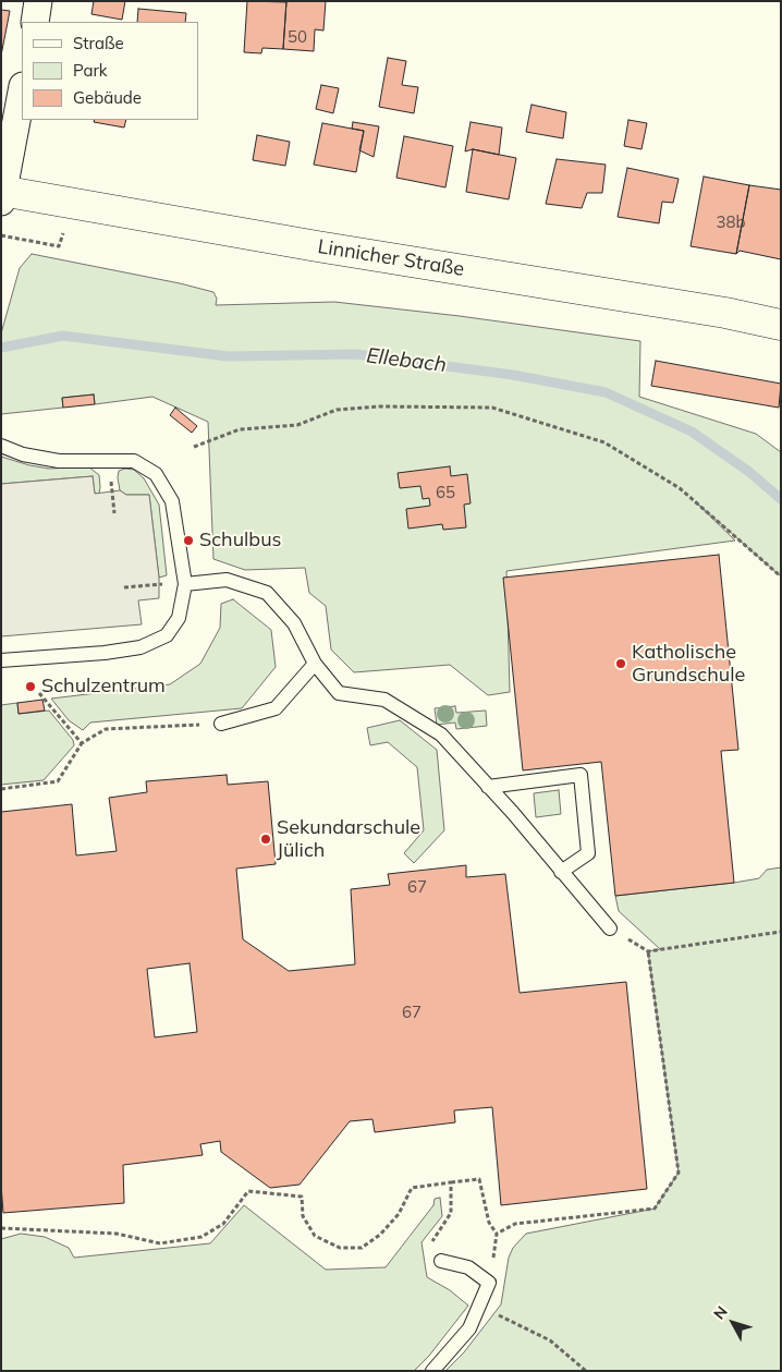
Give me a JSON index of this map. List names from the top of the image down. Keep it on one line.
{"streets":{"main road":["Linnicher Straße"]},"water":["Ellebach"],"places":["Schulbus","Katholische Grundschule","Schulzentrum","Sekundarschule Jülich"],"house_numbers":["50","38b","65","67","67"],"legend":["Straße","Park","Gebäude"],"north":"top left"}
